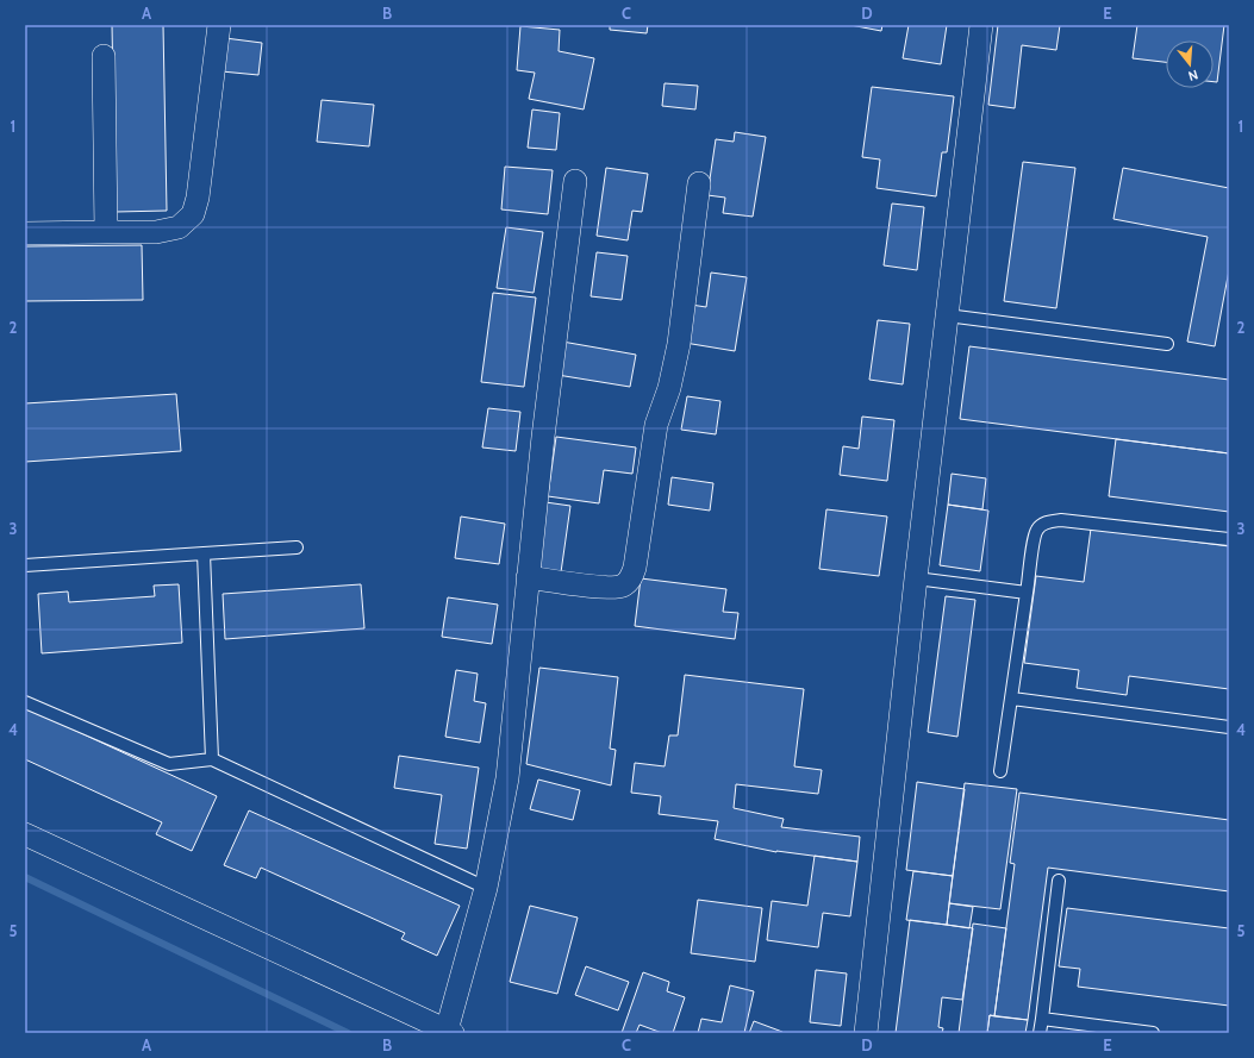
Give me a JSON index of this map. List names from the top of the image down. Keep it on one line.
{"north":"bottom","grid":{"columns":["A","B","C","D","E"],"rows":["1","2","3","4","5"]}}
